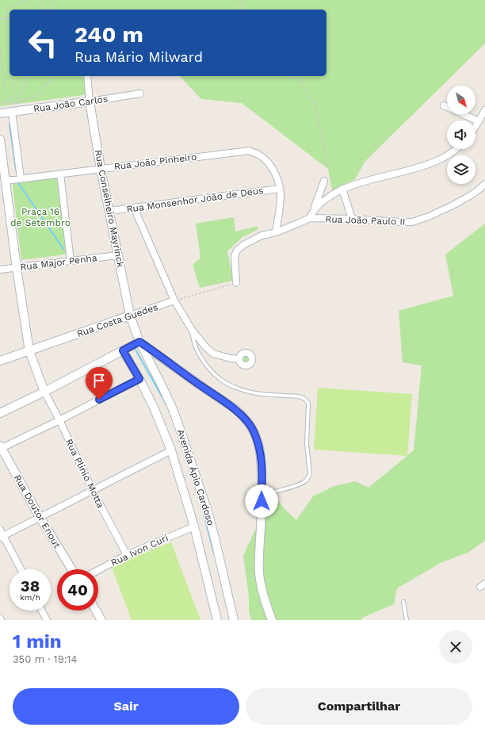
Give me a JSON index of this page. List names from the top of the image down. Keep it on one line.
{"streets":{"street":["Rua João Carlos","Rua João Pinheiro","Rua Monsenhor João de Deus","Rua Conselheiro Mayrinck","Rua João Paulo II","Rua Major Penha","Rua Costa Guedes","Rua Plínio Motta","Avenida Ápio Cardoso","Rua Doutor Enout","Rua Ivon Curi"]},"crossings":[["Rua João Carlos","Rua Conselheiro Mayrinck"],["Rua João Pinheiro","Rua Monsenhor João de Deus"],["Rua João Pinheiro","Rua Conselheiro Mayrinck"],["Rua Monsenhor João de Deus","Rua Conselheiro Mayrinck"],["Rua Conselheiro Mayrinck","Rua Major Penha"],["Rua Conselheiro Mayrinck","Rua Costa Guedes"],["Rua Conselheiro Mayrinck","Avenida Ápio Cardoso"],["Rua Plínio Motta","Rua Ivon Curi"],["Avenida Ápio Cardoso","Rua Ivon Curi"]],"parks":["Praça 16 de Setembro"],"north":"bottom right","page":{"turn":["240 m","Rua Mário Milward"],"speed":"38 km/h","limit":"40","heading":["1 min","350 m · 19:14"],"buttons":["Sair","Compartilhar"]}}
